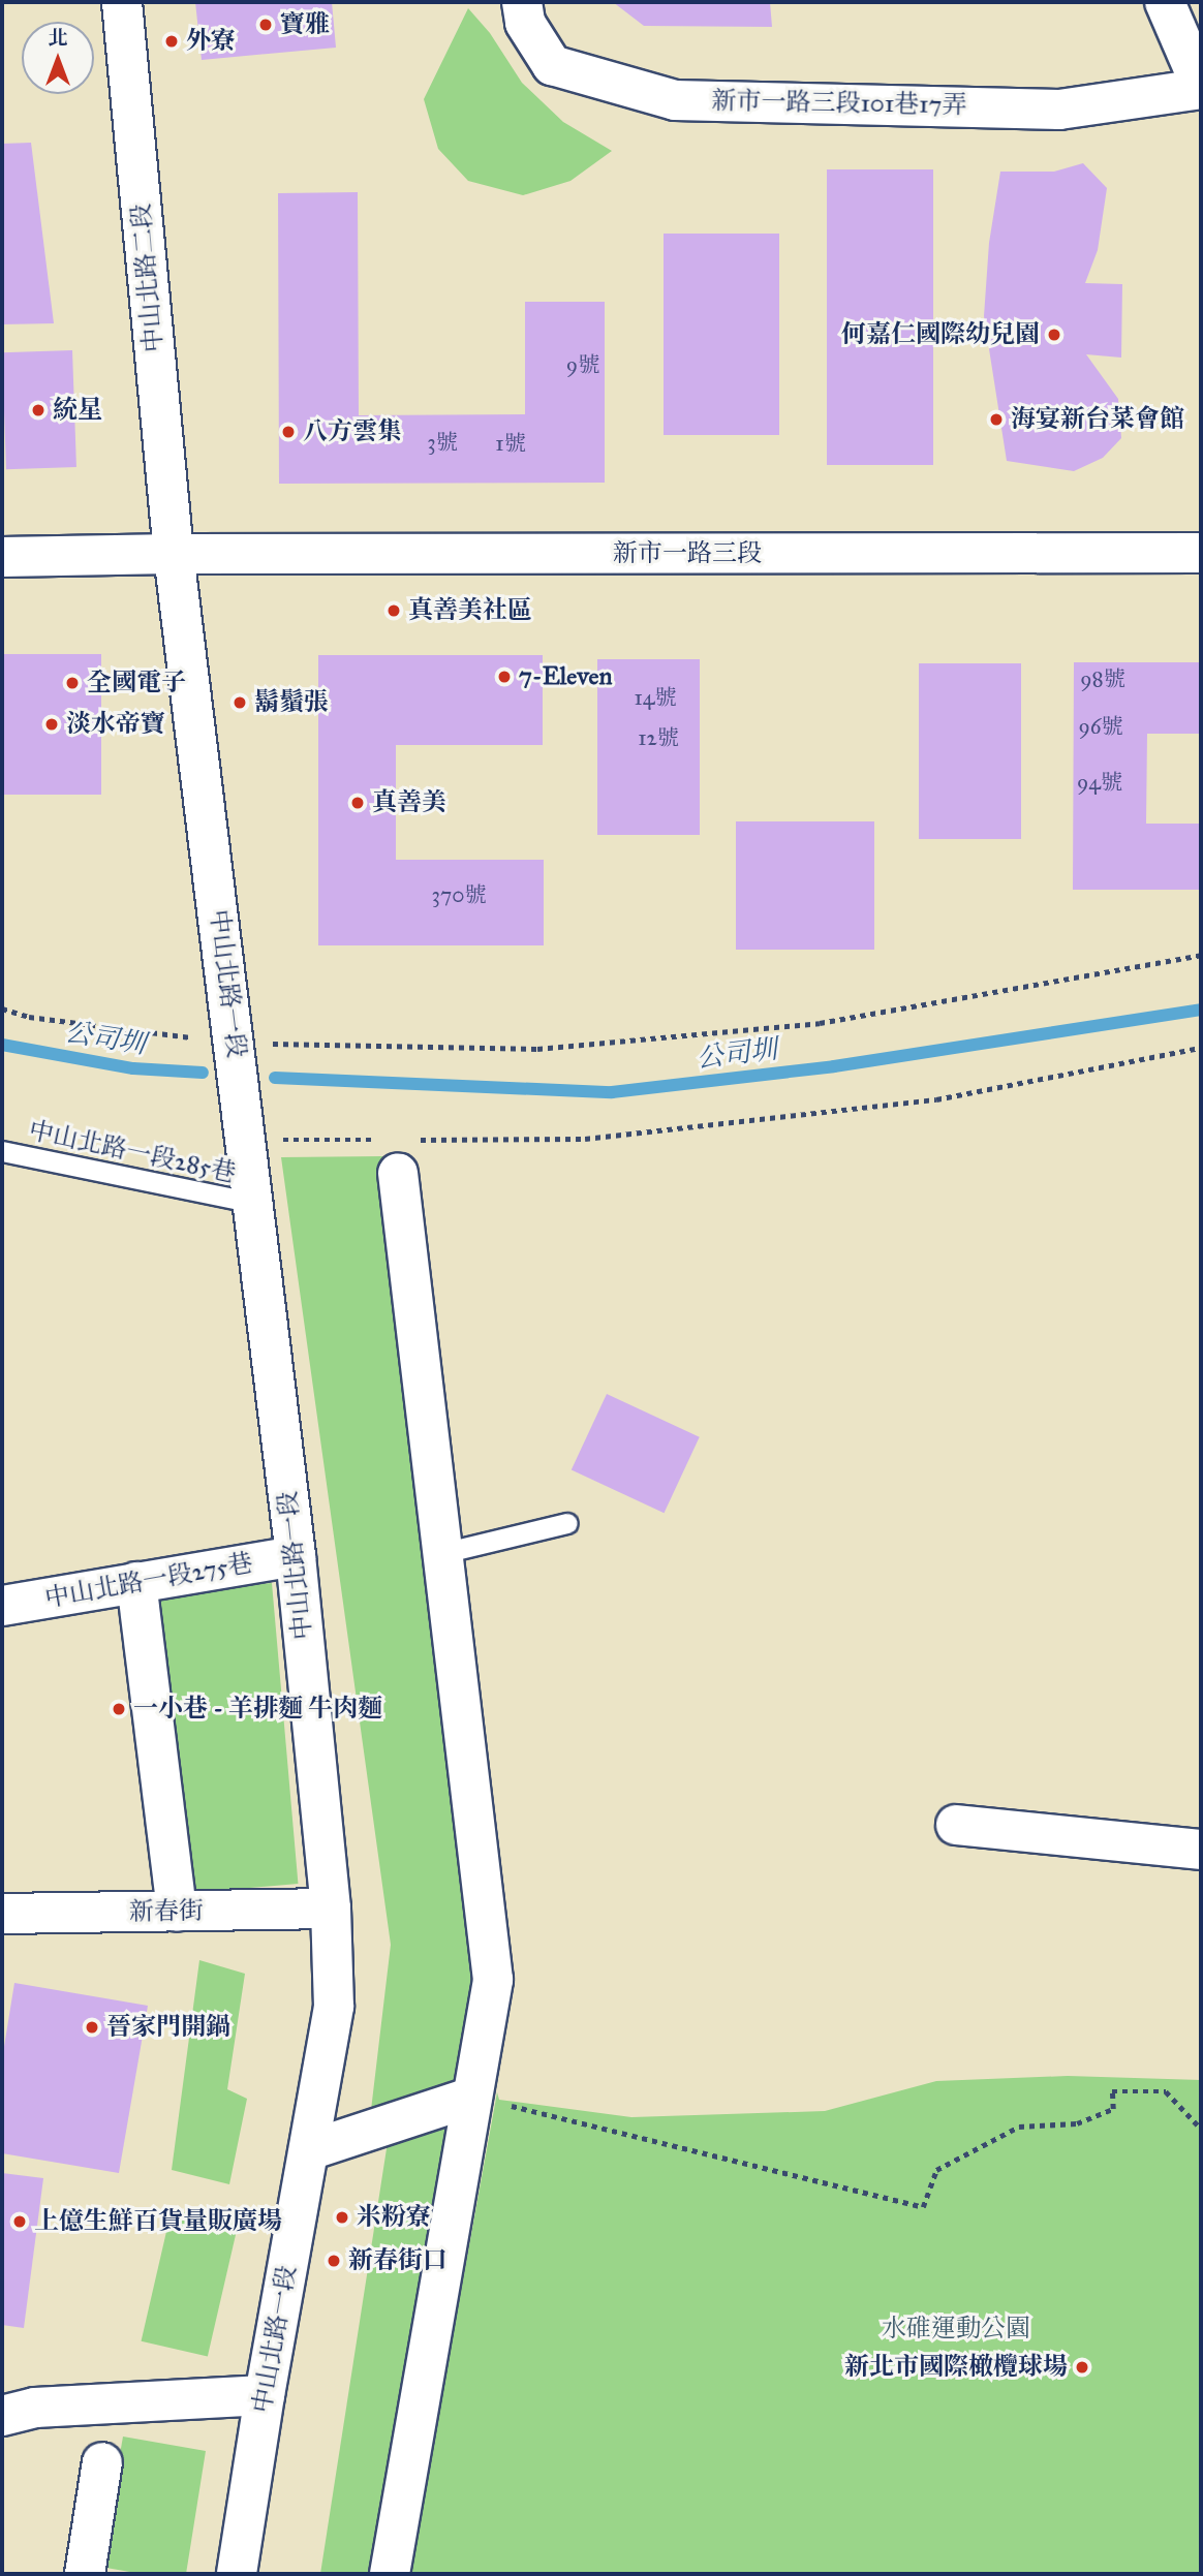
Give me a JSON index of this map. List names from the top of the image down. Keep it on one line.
{"streets":{"street":["新市一路三段101巷17弄","中山北路二段","新市一路三段","中山北路一段","中山北路一段275巷","新春街"],"lane":["中山北路一段285巷"]},"crossings":[["中山北路二段","新市一路三段"],["中山北路二段","中山北路一段"],["新市一路三段","中山北路一段"],["中山北路一段","中山北路一段285巷"],["中山北路一段","中山北路一段275巷"],["中山北路一段","新春街"]],"water":["公司圳"],"parks":["水碓運動公園"],"places":["寶雅","外寮","何嘉仁國際幼兒園","統星","海宴新台菜會館","八方雲集","真善美社區","7-Eleven","全國電子","鬍鬚張","淡水帝寶","真善美","一小巷 - 羊排麵 牛肉麵","晉家門開鍋","米粉寮","上億生鮮百貨量販廣場","新春街口","新北市國際橄欖球場"],"house_numbers":["9號","3號","1號","98號","14號","96號","12號","94號","370號"],"north":"top"}
